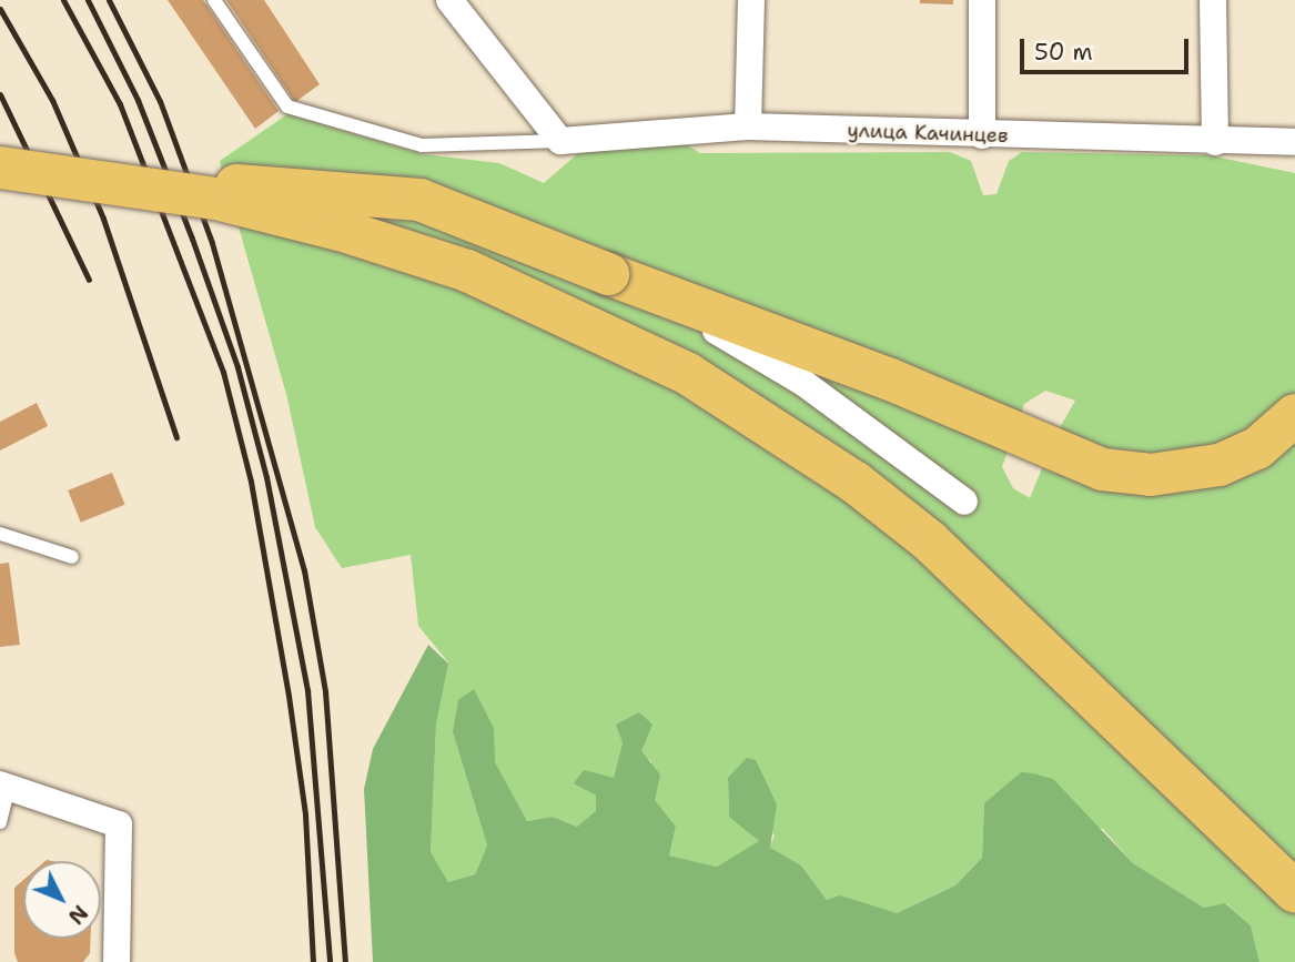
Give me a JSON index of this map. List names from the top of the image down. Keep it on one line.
{"streets":{"street":["улица Качинцев"]},"scale_bar":"50 m","north":"bottom right"}
